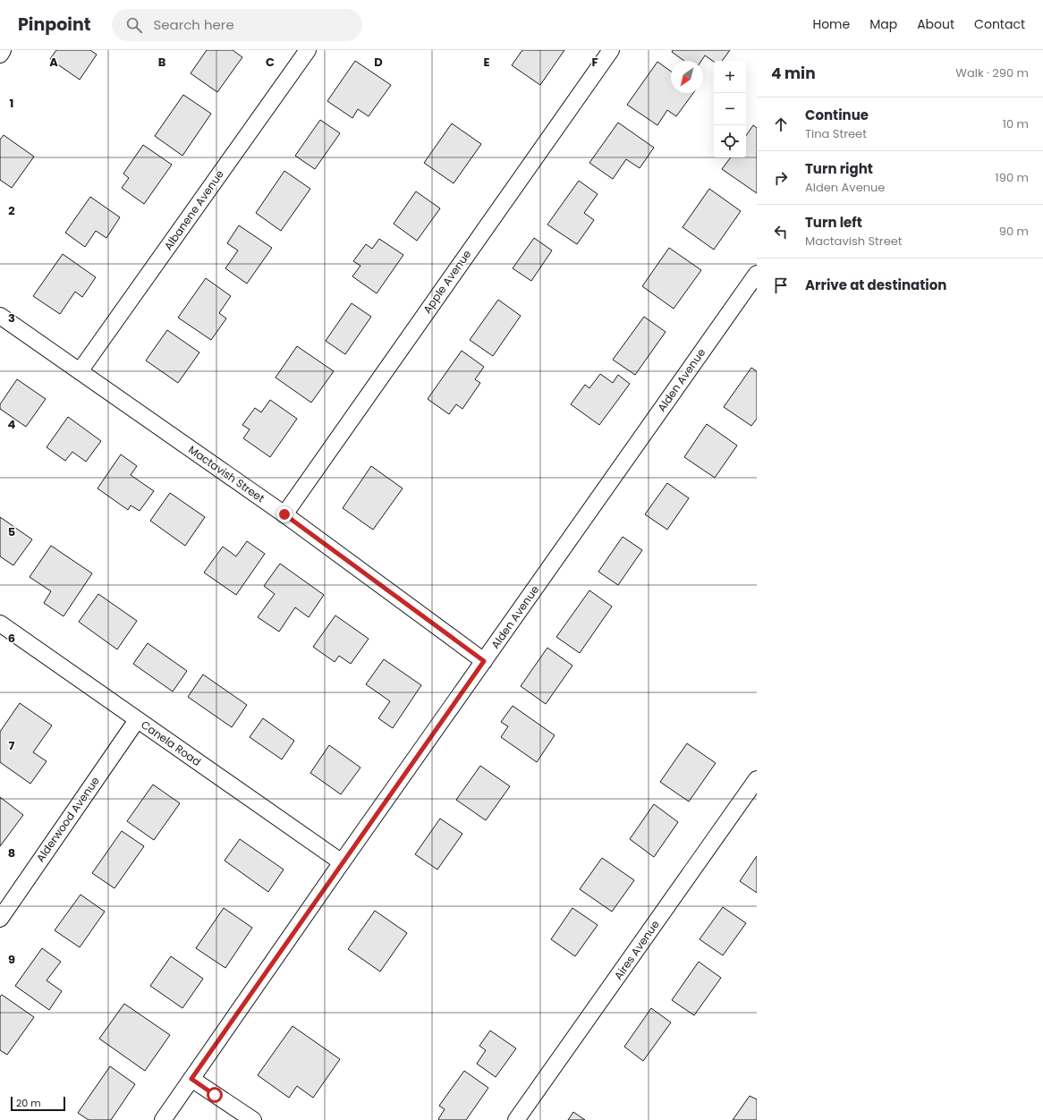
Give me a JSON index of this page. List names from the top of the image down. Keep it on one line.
{"streets":{"street":["Albanene Avenue","Apple Avenue","Alden Avenue","Mactavish Street","Canela Road","Alderwood Avenue","Aires Avenue"]},"crossings":[["Albanene Avenue","Mactavish Street"],["Apple Avenue","Mactavish Street"],["Alden Avenue","Mactavish Street"],["Alden Avenue","Canela Road"],["Canela Road","Alderwood Avenue"]],"scale_bar":"20 m","north":"bottom left","page":{"header":"Pinpoint","search":"Search here","nav":["Home","Map","About","Contact"],"heading":["4 min","Walk · 290 m"],"map_buttons":["+","−"],"list":[["Continue","Tina Street","10 m"],["Turn right","Alden Avenue","190 m"],["Turn left","Mactavish Street","90 m"],"Arrive at destination"],"scale":"20 m"},"grid":{"columns":["A","B","C","D","E","F"],"rows":["1","2","3","4","5","6","7","8","9"]}}
